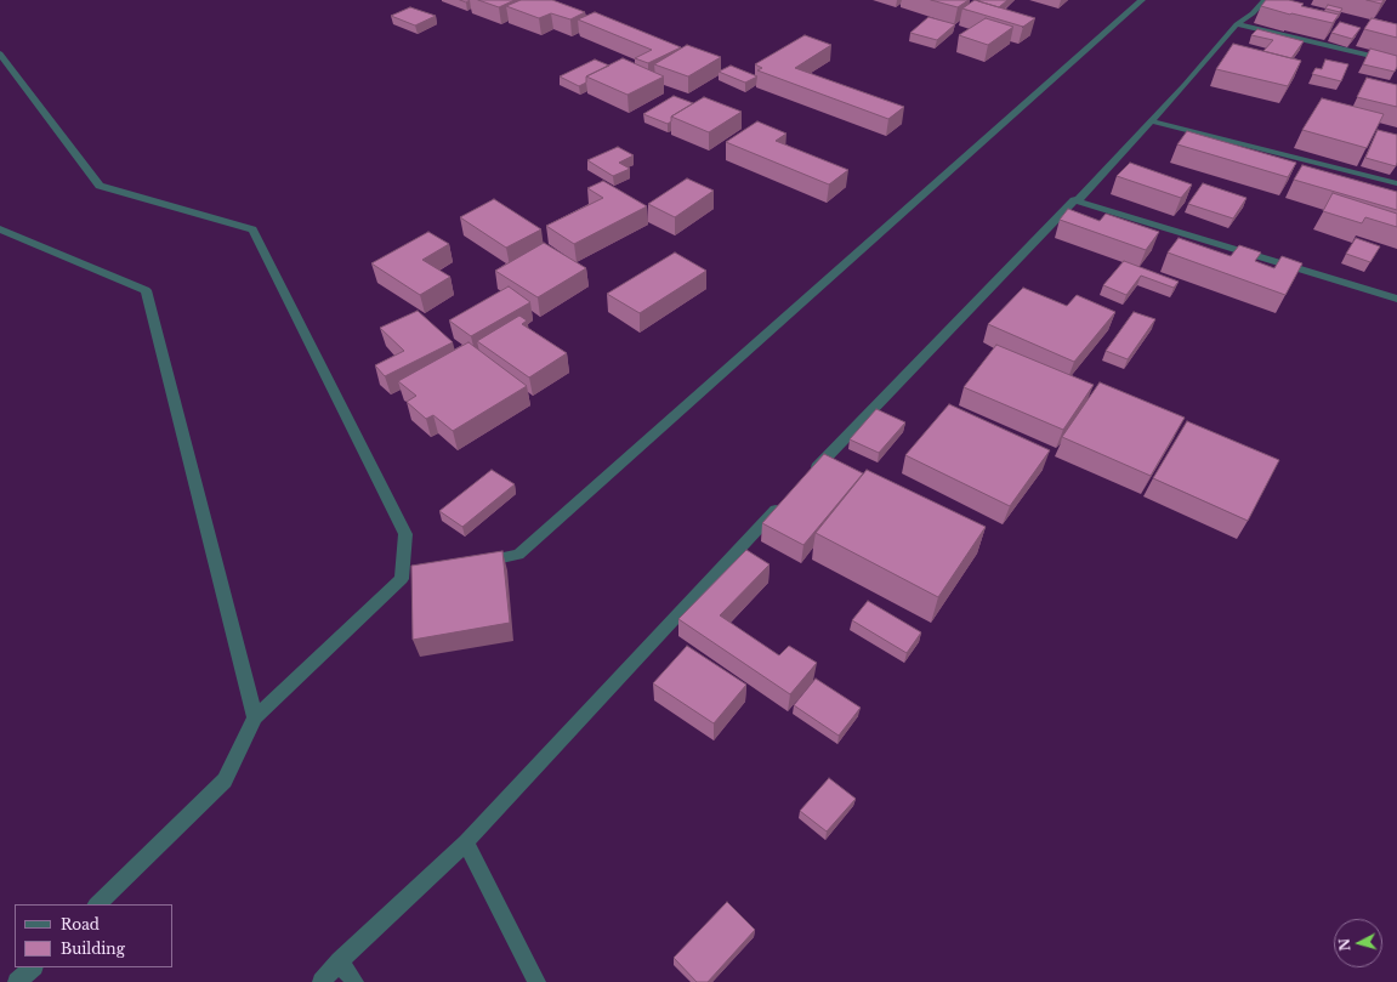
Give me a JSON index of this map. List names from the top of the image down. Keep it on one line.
{"legend":["Road","Building"],"north":"left"}
